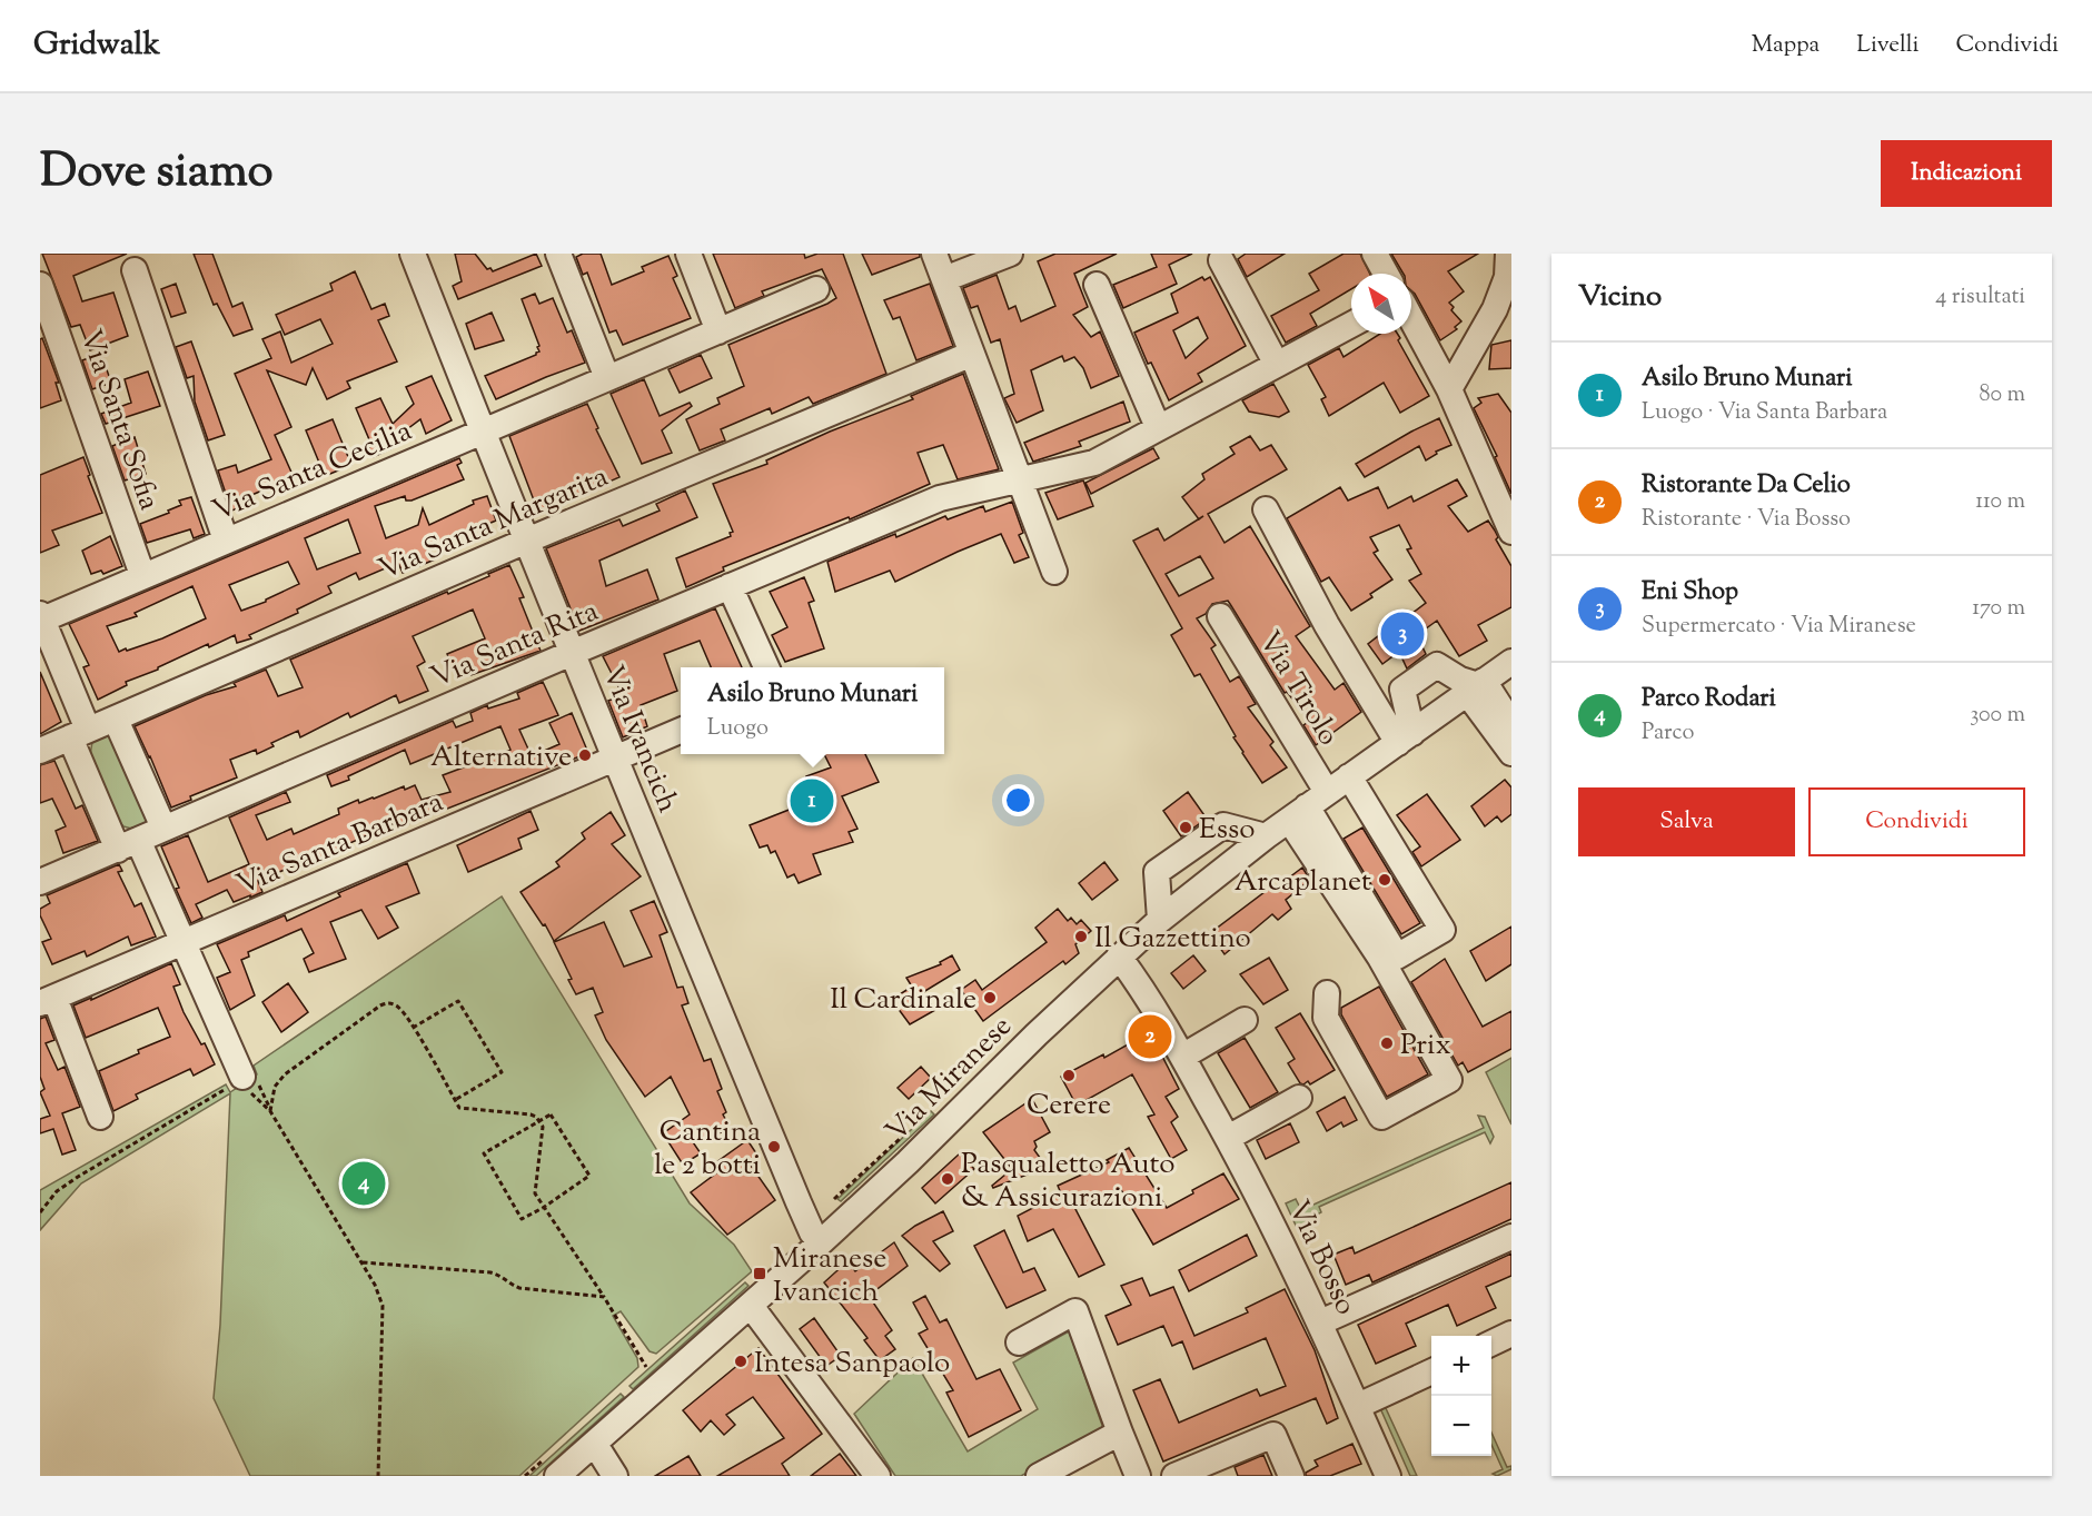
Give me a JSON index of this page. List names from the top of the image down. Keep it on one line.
{"streets":{"street":["Via Santa Sofia","Via Santa Cecilia","Via Santa Margarita","Via Santa Rita","Via Tirolo","Via Ivancich","Via Santa Barbara","Via Miranese","Via Bosso"]},"crossings":[["Via Santa Sofia","Via Santa Cecilia"],["Via Santa Cecilia","Via Ivancich"],["Via Santa Margarita","Via Ivancich"],["Via Santa Rita","Via Ivancich"],["Via Tirolo","Via Miranese"],["Via Ivancich","Via Santa Barbara"],["Via Ivancich","Via Miranese"],["Via Miranese","Via Bosso"]],"places":{"other":["Alternative","Esso","Arcaplanet","Il Gazzettino","Il Cardinale","Prix","Cerere","Cantina le 2 botti","Pasqualetto Auto & Assicurazioni","Intesa Sanpaolo"],"transit":["Miranese Ivancich"]},"north":"top left","page":{"header":"Gridwalk","nav":["Mappa","Livelli","Condividi"],"title":"Dove siamo","buttons":["Indicazioni",["Salva","Condividi"]],"heading":["Vicino","4 risultati"],"list":[{"mark":"1","name":"Asilo Bruno Munari","note":"Luogo · Via Santa Barbara","value":"80 m"},{"mark":"2","name":"Ristorante Da Celio","note":"Ristorante · Via Bosso","value":"110 m"},{"mark":"3","name":"Eni Shop","note":"Supermercato · Via Miranese","value":"170 m"},{"mark":"4","name":"Parco Rodari","note":"Parco","value":"300 m"}],"pins":["3","1","2","4"],"popup":["Asilo Bruno Munari","Luogo"],"map_buttons":["+","−"]}}
